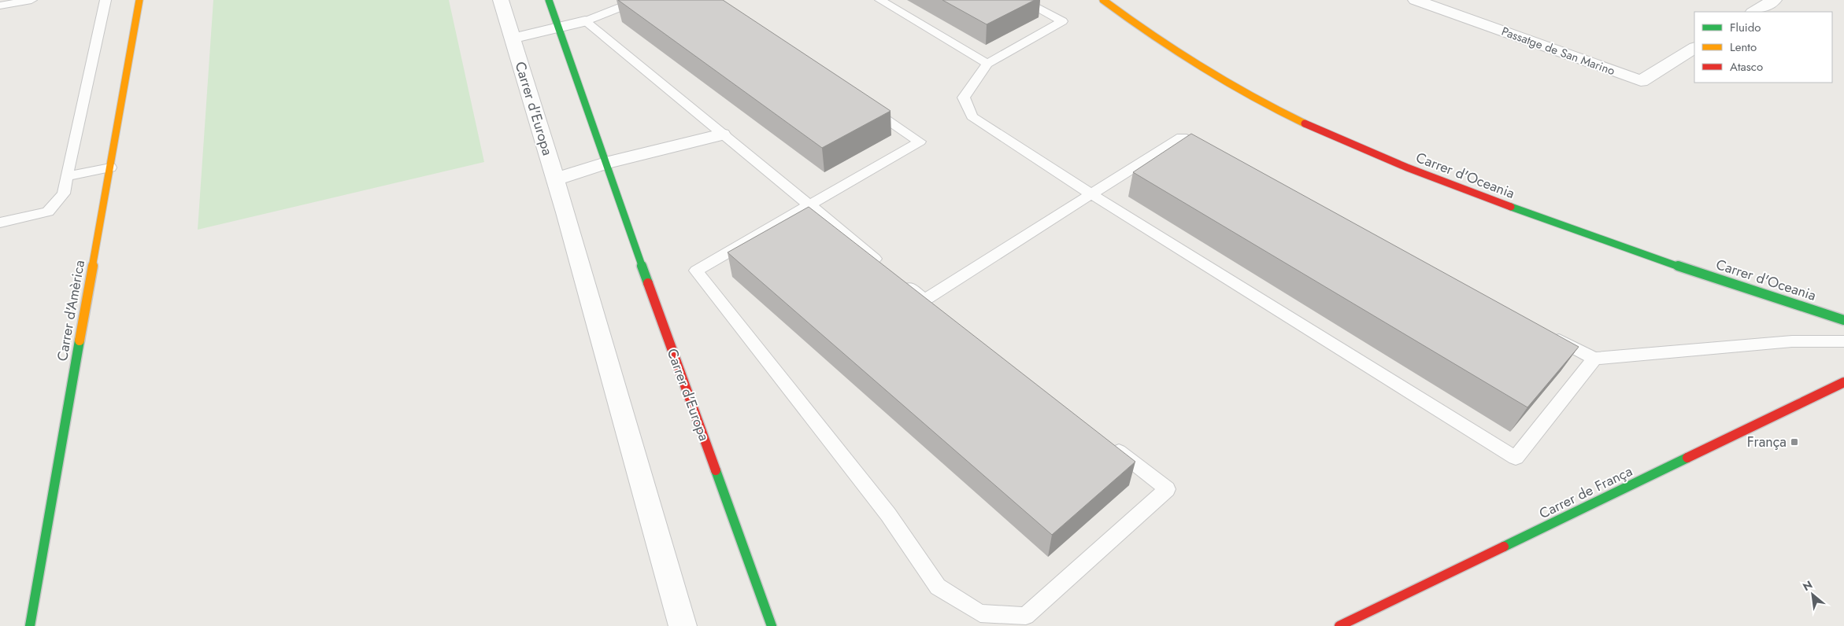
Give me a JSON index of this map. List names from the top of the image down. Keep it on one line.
{"streets":{"street":["Passatge de San Marino","Carrer d'Europa","Carrer d'Oceania","Carrer d'Amèrica","Carrer de França"]},"places":{"transit":["França"]},"legend":["Fluido","Lento","Atasco"],"north":"top left"}
